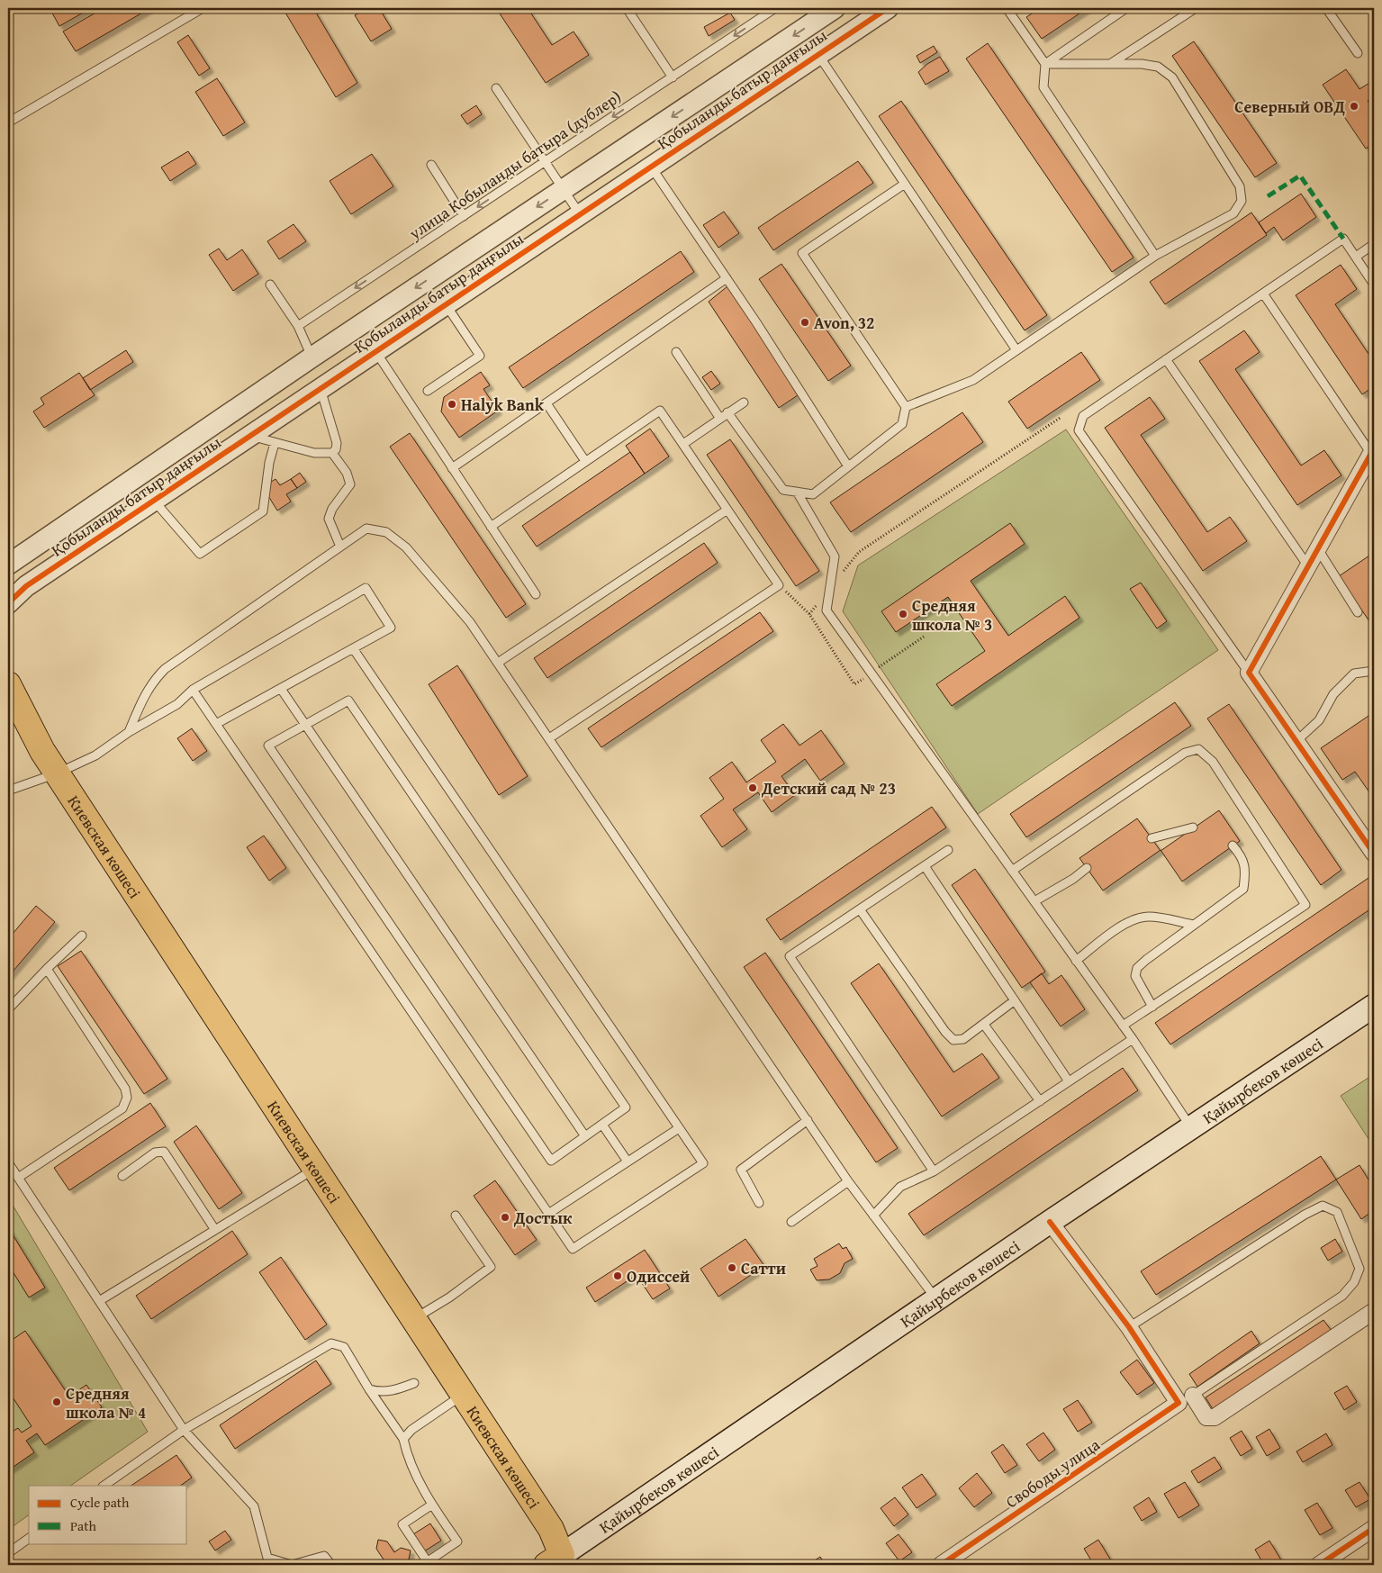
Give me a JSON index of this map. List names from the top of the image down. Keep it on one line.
{"streets":{"highway":["Киевская көшесі"],"main road":["Қайырбеков көшесі"],"street":["Қобыланды батыр даңғылы","Свободы улица"],"lane":["улица Кобыланды батыра (дублер)"]},"crossings":[["Киевская көшесі","Қайырбеков көшесі"]],"one_way":["улица Кобыланды батыра (дублер)"],"places":["Северный ОВД","Avon, 32","Halyk Bank","Средняя школа № 3","Детский сад № 23","Достык","Сатти","Одиссей","Средняя школа № 4"],"legend":["Cycle path","Path"]}
